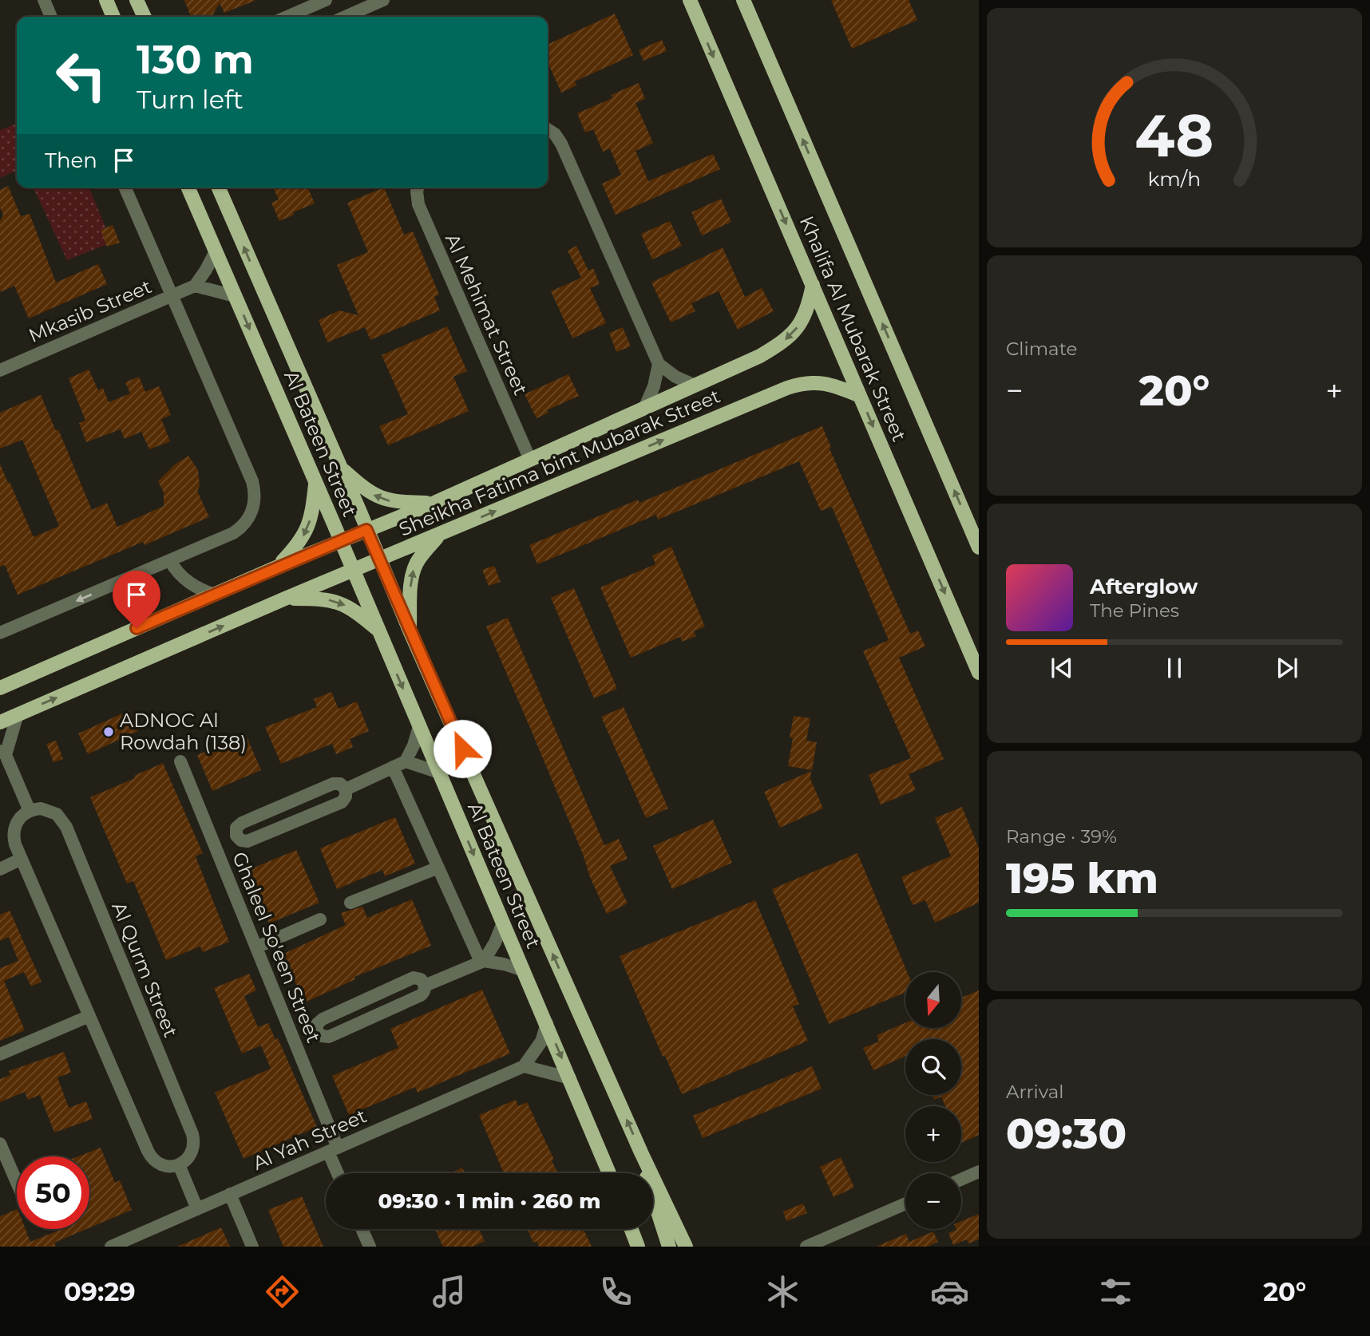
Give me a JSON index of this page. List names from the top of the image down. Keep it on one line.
{"streets":{"main road":["Khalifa Al Mubarak Street","Al Bateen Street","Sheikha Fatima bint Mubarak Street"],"street":["Mkasib Street","Al Mehimat Street","Ghaleel So'een Street","Al Qurm Street","Al Yah Street"]},"crossings":[["Al Mehimat Street","Sheikha Fatima bint Mubarak Street"],["Khalifa Al Mubarak Street","Sheikha Fatima bint Mubarak Street"],["Al Bateen Street","Sheikha Fatima bint Mubarak Street"],["Ghaleel So'een Street","Al Yah Street"]],"places":["ADNOC Al Rowdah (138)"],"north":"bottom","page":{"turn":["130 m","Turn left"],"then":"Then","tile":["Climate",["Range · 39%","195 km"],["Arrival","09:30"]],"heat":["−","20°","+"],"song":["Afterglow","The Pines"],"map_buttons":["+","−"],"limit":"50","trip":"09:30 · 1 min · 260 m","tabs":["09:29","20°"],"gauge":["48","km/h"]}}
